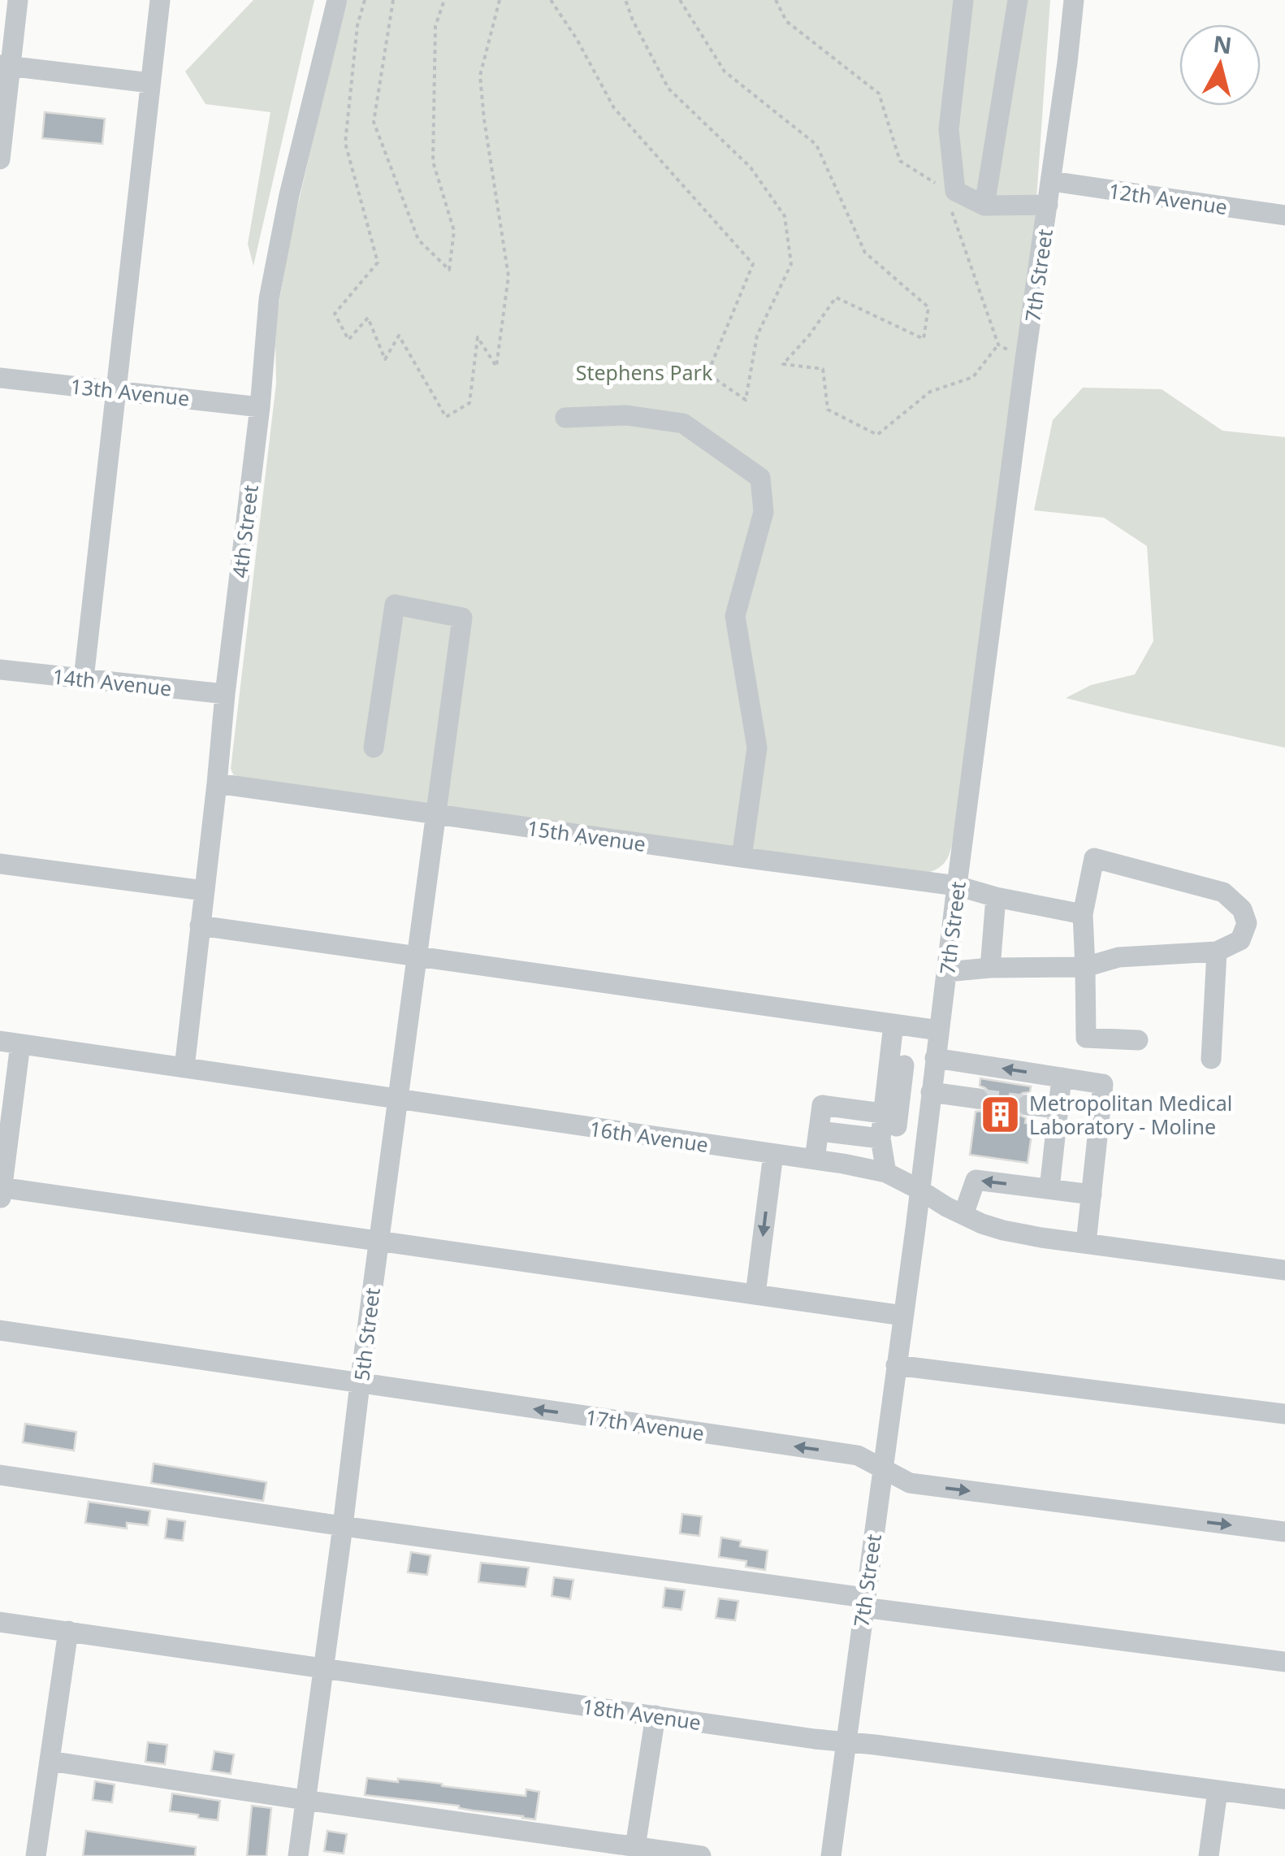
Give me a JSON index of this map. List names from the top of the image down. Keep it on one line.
{"streets":{"street":["12th Avenue","7th Street","13th Avenue","4th Street","14th Avenue","15th Avenue","16th Avenue","5th Street","17th Avenue","18th Avenue"]},"crossings":[["12th Avenue","7th Street"],["7th Street","15th Avenue"],["7th Street","16th Avenue"],["7th Street","17th Avenue"],["7th Street","18th Avenue"],["13th Avenue","4th Street"],["4th Street","14th Avenue"],["4th Street","15th Avenue"],["4th Street","16th Avenue"],["15th Avenue","5th Street"],["16th Avenue","5th Street"],["5th Street","17th Avenue"],["5th Street","18th Avenue"]],"parks":["Stephens Park"],"places":{"building":["Metropolitan Medical Laboratory - Moline"]},"north":"top"}
